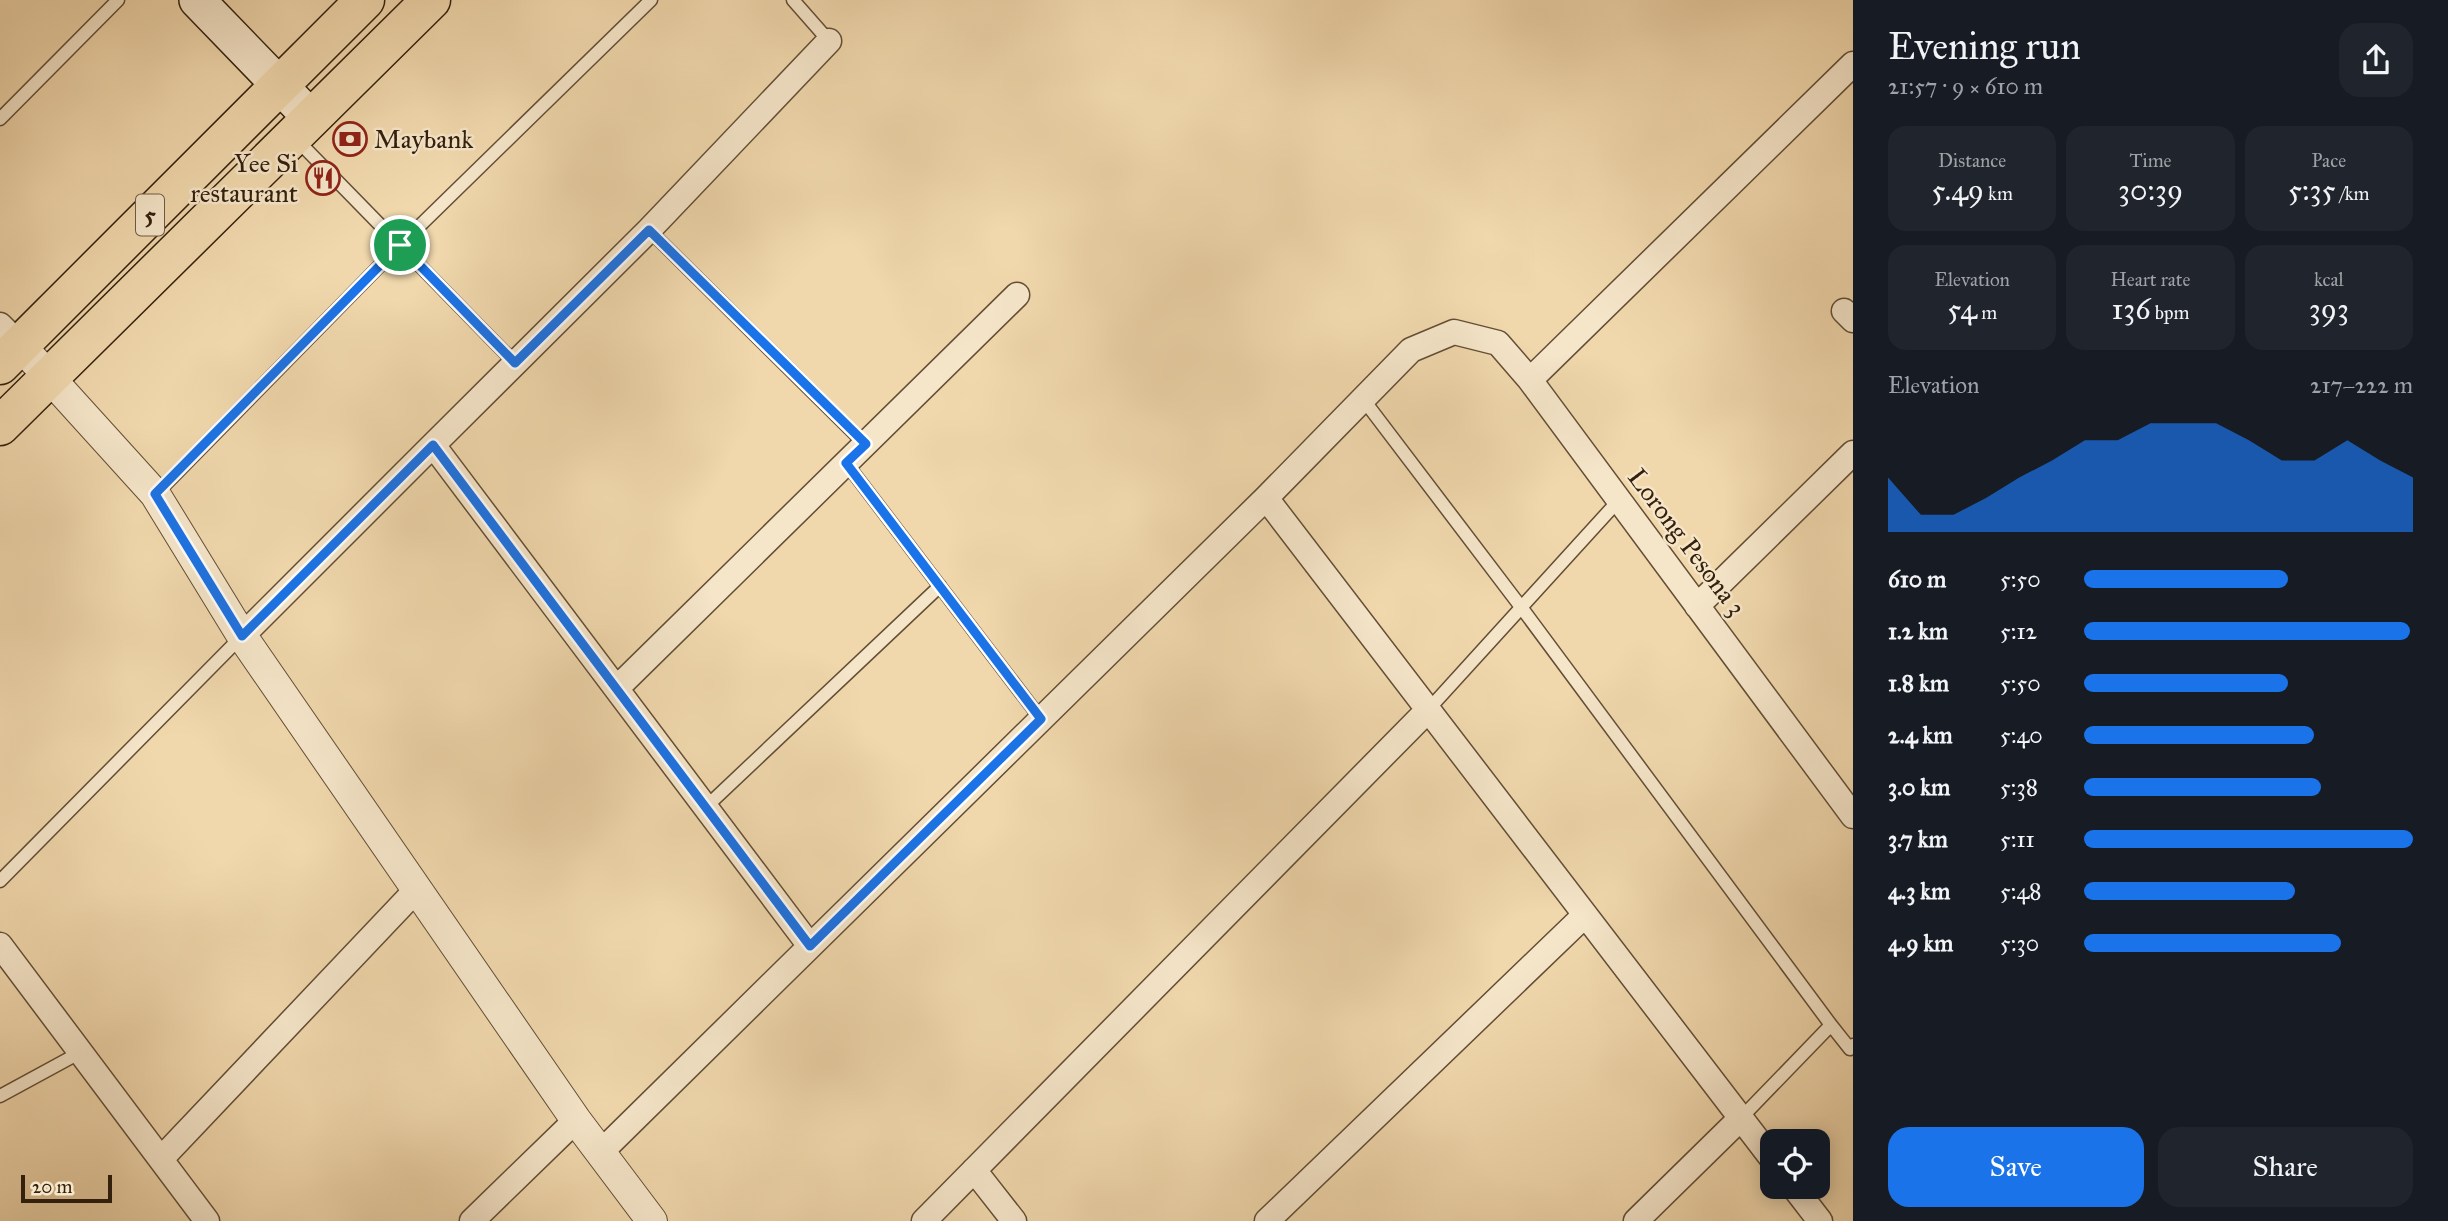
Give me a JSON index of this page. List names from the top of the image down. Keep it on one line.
{"streets":{"highway":["5"],"street":["Lorong Pesona 3"]},"places":{"bank":["Maybank"],"restaurant":["Yee Si restaurant"]},"scale_bar":"20 m","page":{"heading":["Evening run","21:57 · 9 × 610 m"],"stats":[["Distance","5.49 km"],["Time","30:39"],["Pace","5:35 /km"],["Elevation","54 m"],["Heart rate","136 bpm"],["kcal","393"]],"chart":["Elevation","217–222 m"],"list":[{"name":"610 m","note":"5:50"},{"name":"1.2 km","note":"5:12"},{"name":"1.8 km","note":"5:50"},{"name":"2.4 km","note":"5:40"},{"name":"3.0 km","note":"5:38"},{"name":"3.7 km","note":"5:11"},{"name":"4.3 km","note":"5:48"},{"name":"4.9 km","note":"5:30"}],"buttons":["Save","Share"],"scale":"20 m"}}
